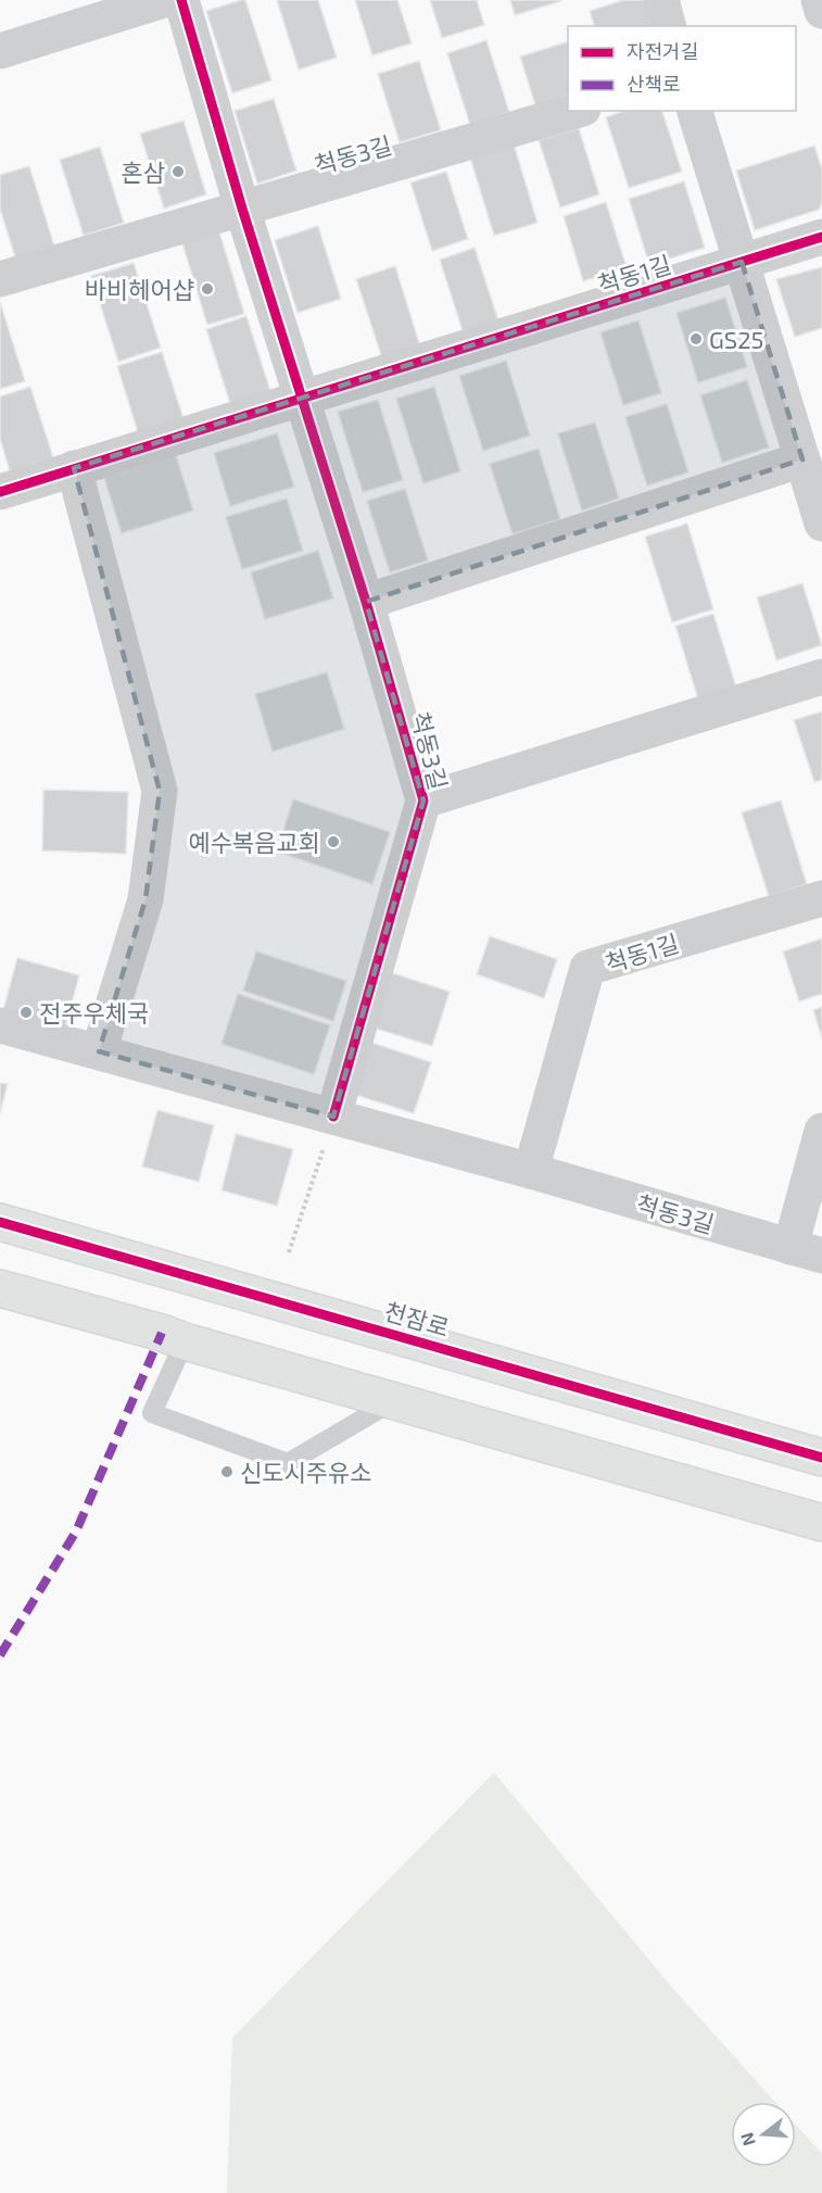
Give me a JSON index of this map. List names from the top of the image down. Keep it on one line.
{"streets":{"street":["척동3길","척동1길","천잠로"]},"crossings":[["척동3길","척동1길"]],"places":["혼삼","바비헤어샵","GS25","예수복음교회","전주우체국","신도시주유소"],"legend":["자전거길","산책로"],"north":"left"}
